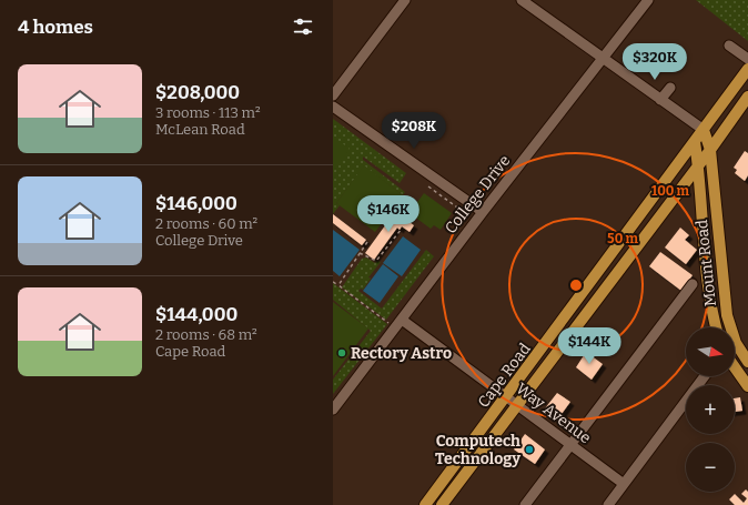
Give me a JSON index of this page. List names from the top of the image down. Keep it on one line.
{"streets":{"main road":["Mount Road","Cape Road"],"street":["College Drive","Way Avenue"]},"crossings":[["College Drive","Way Avenue"],["Mount Road","Cape Road"],["Cape Road","Way Avenue"]],"places":["Rectory Astro","Computech Technology"],"north":"right","page":{"heading":"4 homes","price":["$320K","$208K","$146K","$144K"],"list":[{"name":"$208,000","note":"3 rooms · 113 m² · McLean Road"},{"name":"$146,000","note":"2 rooms · 60 m² · College Drive"},{"name":"$144,000","note":"2 rooms · 68 m² · Cape Road"}],"map_buttons":["+","−"]},"rings":["100 m","50 m"]}
